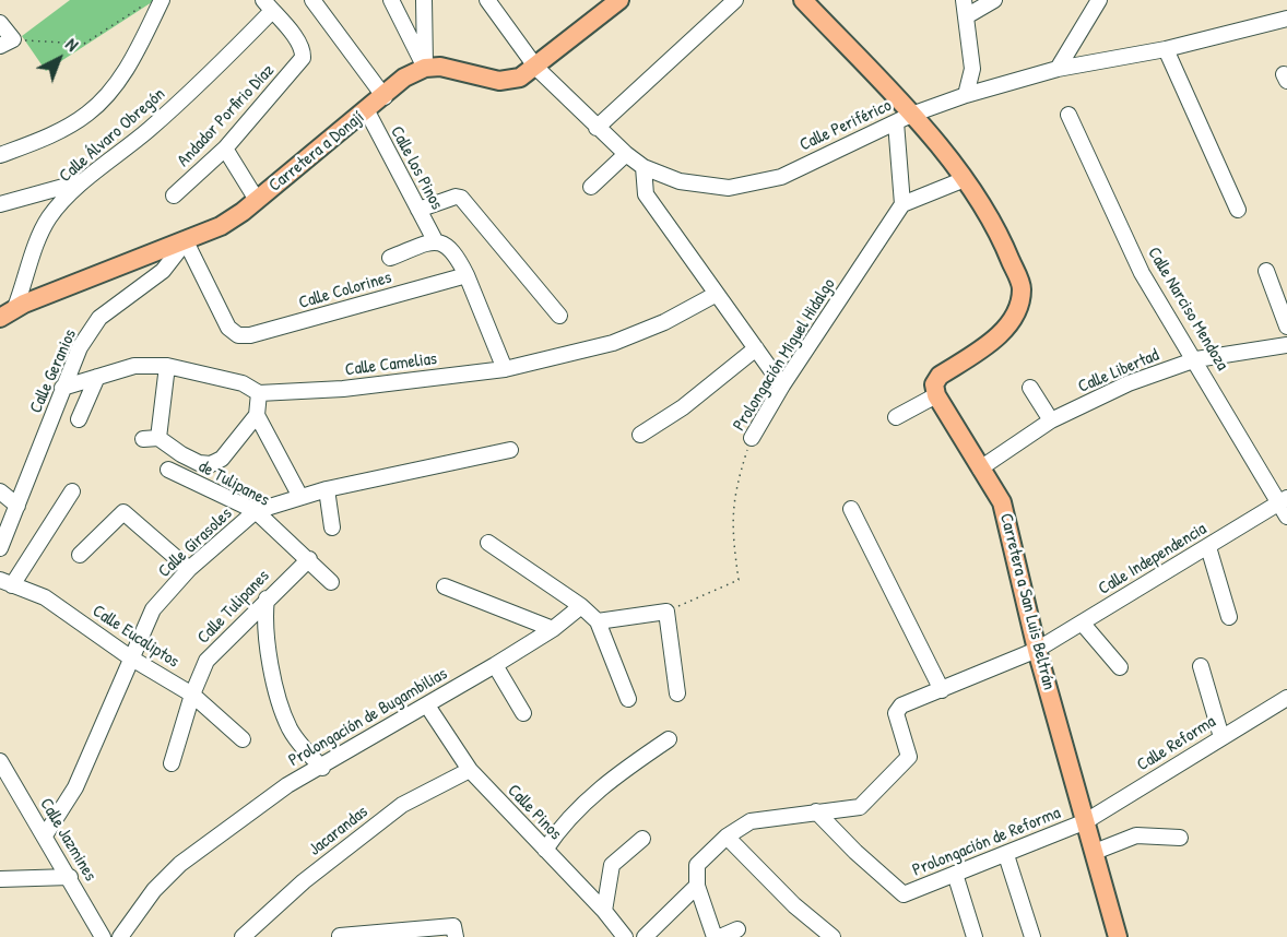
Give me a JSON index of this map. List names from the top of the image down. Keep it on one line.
{"streets":{"main road":["Carretera a Donají","Carretera a San Luis Beltrán"],"street":["Andador Porfirio Díaz","Calle Periférico","Calle Álvaro Obregón","Calle los Pinos","Calle Colorines","Calle Narciso Mendoza","Prolongación Miguel Hidalgo","Calle Camelias","Calle Geranios","Calle Libertad","de Tulipanes","Calle Girasoles","Calle Independencia","Calle Tulipanes","Calle Eucaliptos","Prolongación de Bugambilias","Calle Reforma","Calle Pinos","Jacarandas","Calle Jazmines","Prolongación de Reforma"]},"crossings":[["Andador Porfirio Díaz","Calle Álvaro Obregón"],["Calle Álvaro Obregón","Carretera a Donají"],["Carretera a Donají","Calle los Pinos"],["Carretera a Donají","Calle Colorines"],["Carretera a Donají","Calle Geranios"],["Calle los Pinos","Calle Colorines"],["Calle Colorines","Calle Geranios"],["Calle Narciso Mendoza","Calle Libertad"],["Calle Narciso Mendoza","Calle Independencia"],["Calle Camelias","Calle Geranios"],["Calle Libertad","Carretera a San Luis Beltrán"],["de Tulipanes","Calle Girasoles"],["de Tulipanes","Calle Tulipanes"],["Calle Girasoles","Calle Eucaliptos"],["Calle Girasoles","Calle Jazmines"],["Calle Independencia","Carretera a San Luis Beltrán"],["Calle Independencia","Prolongación de Reforma"],["Carretera a San Luis Beltrán","Calle Reforma"],["Carretera a San Luis Beltrán","Prolongación de Reforma"],["Calle Tulipanes","Calle Eucaliptos"],["Prolongación de Bugambilias","Calle Pinos"],["Calle Reforma","Prolongación de Reforma"],["Calle Pinos","Jacarandas"]],"north":"top right"}
